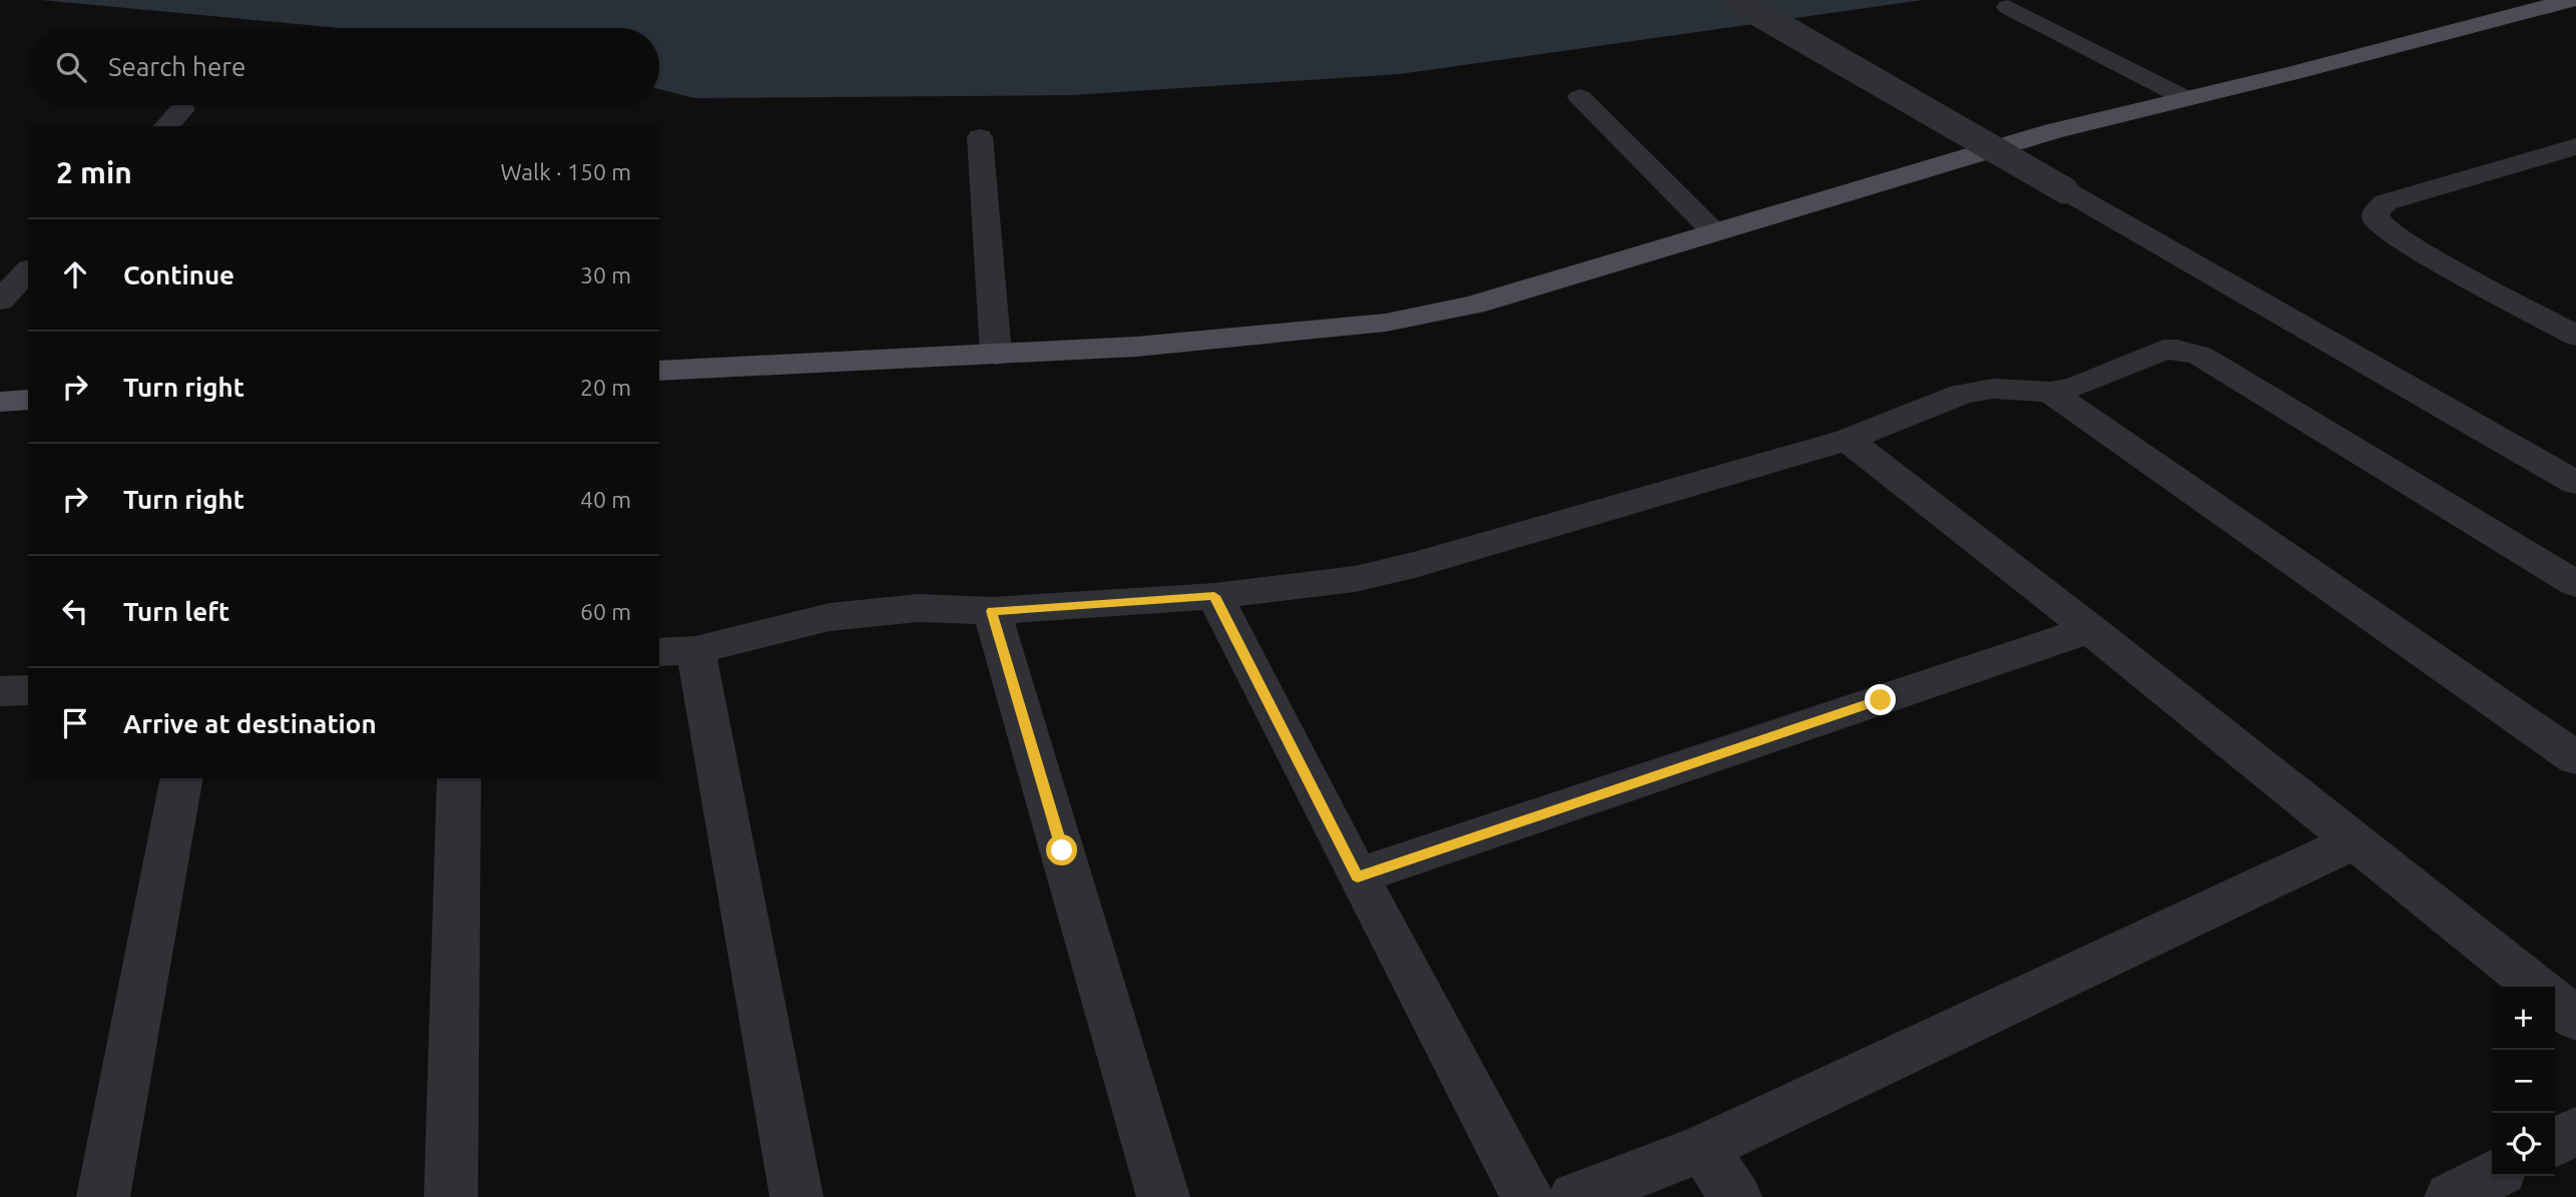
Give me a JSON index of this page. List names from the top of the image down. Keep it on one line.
{"page":{"search":"Search here","heading":["2 min","Walk · 150 m"],"list":[["Continue","30 m"],["Turn right","20 m"],["Turn right","40 m"],["Turn left","60 m"],"Arrive at destination"],"map_buttons":["+","−"]}}
